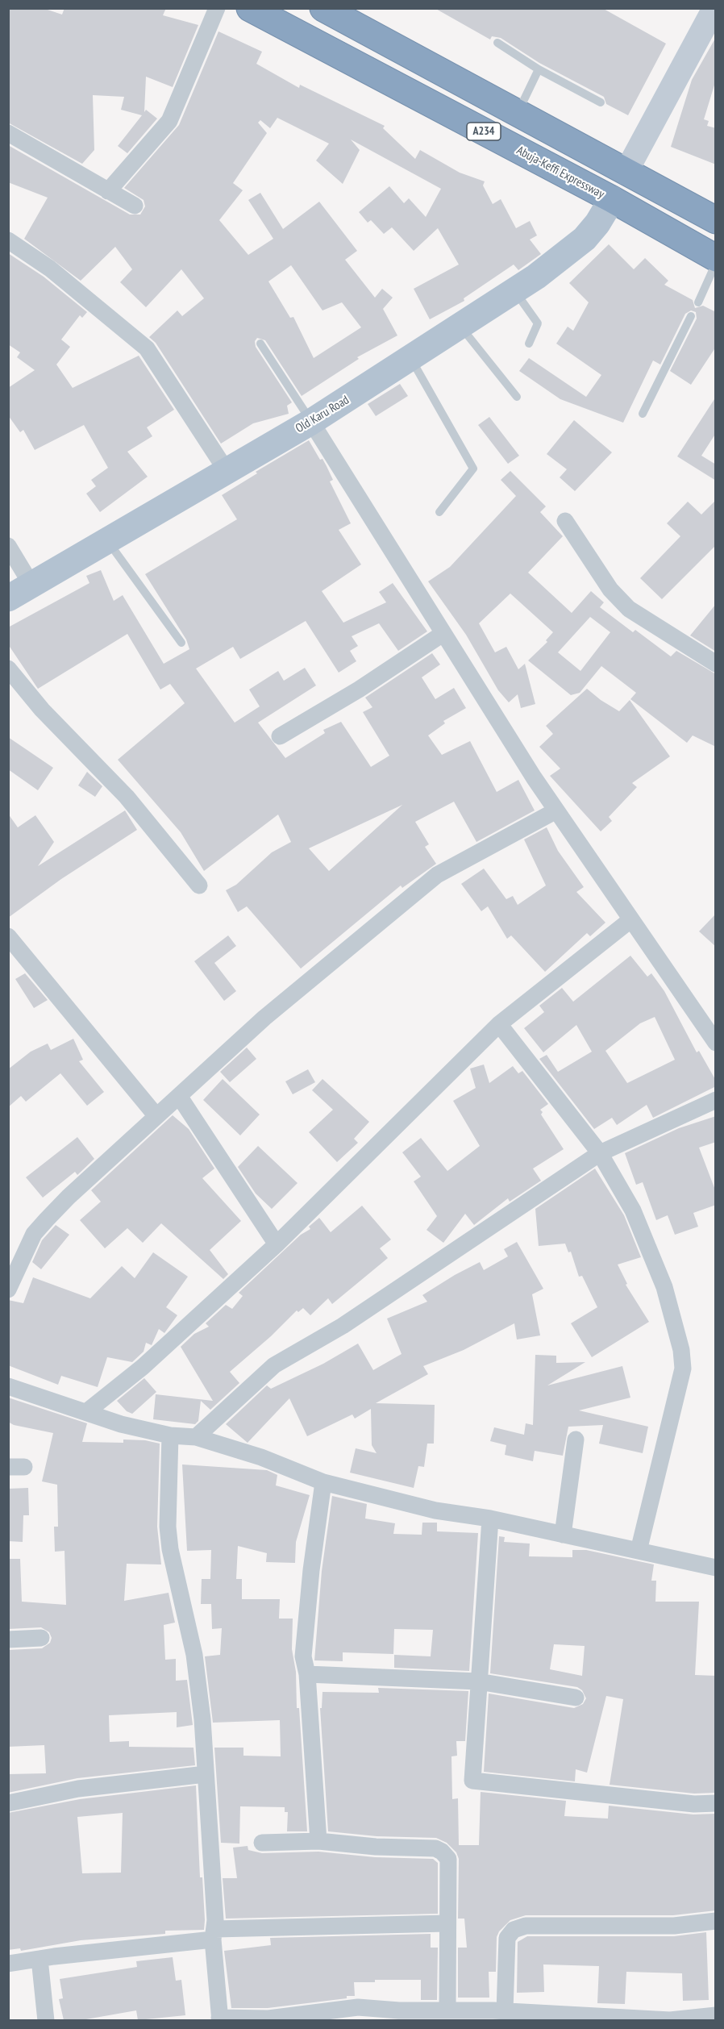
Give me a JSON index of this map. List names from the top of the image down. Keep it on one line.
{"streets":{"highway":["A234","Abuja-Keffi Expressway"],"main road":["Old Karu Road"]},"crossings":[["Abuja-Keffi Expressway","Old Karu Road"]]}
